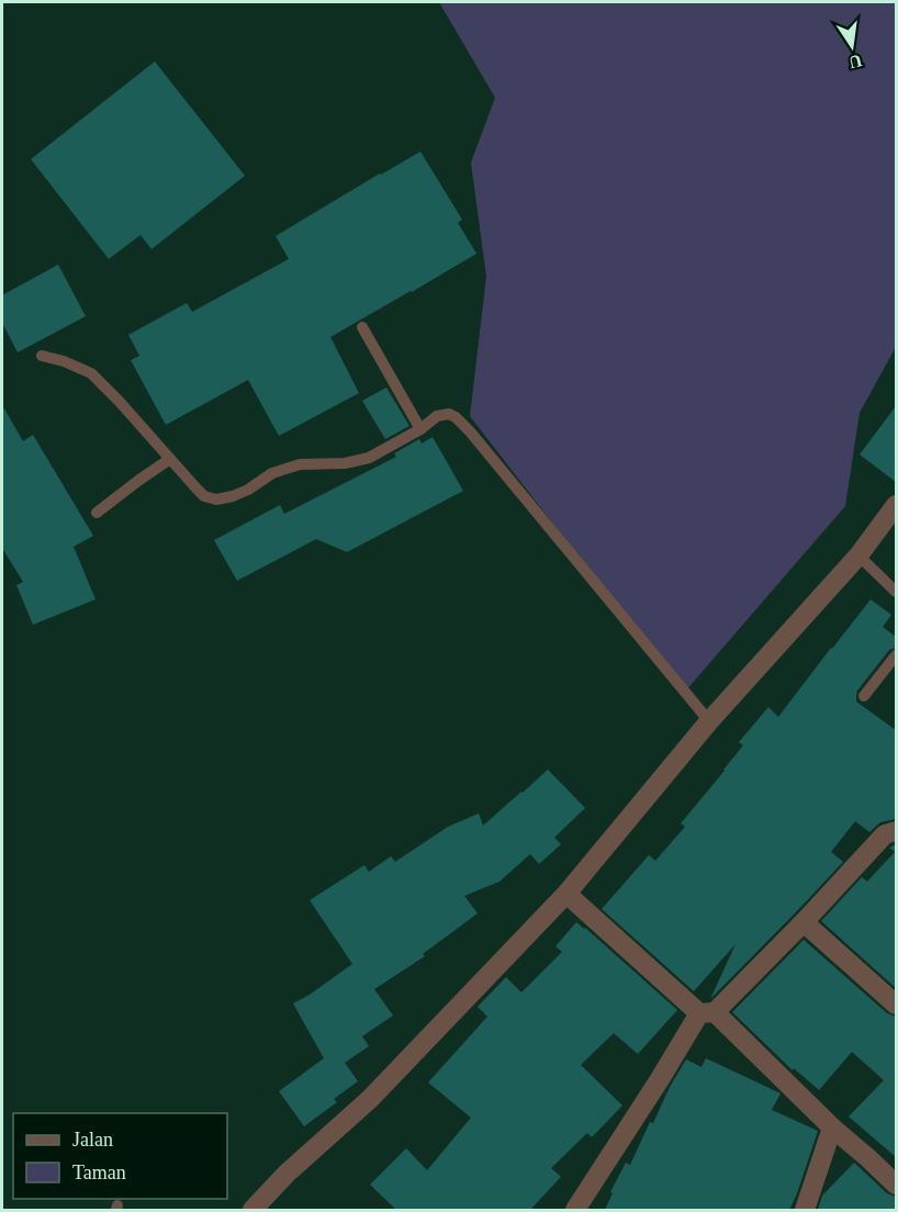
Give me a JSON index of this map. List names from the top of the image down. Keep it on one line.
{"legend":["Jalan","Taman"],"north":"bottom"}
